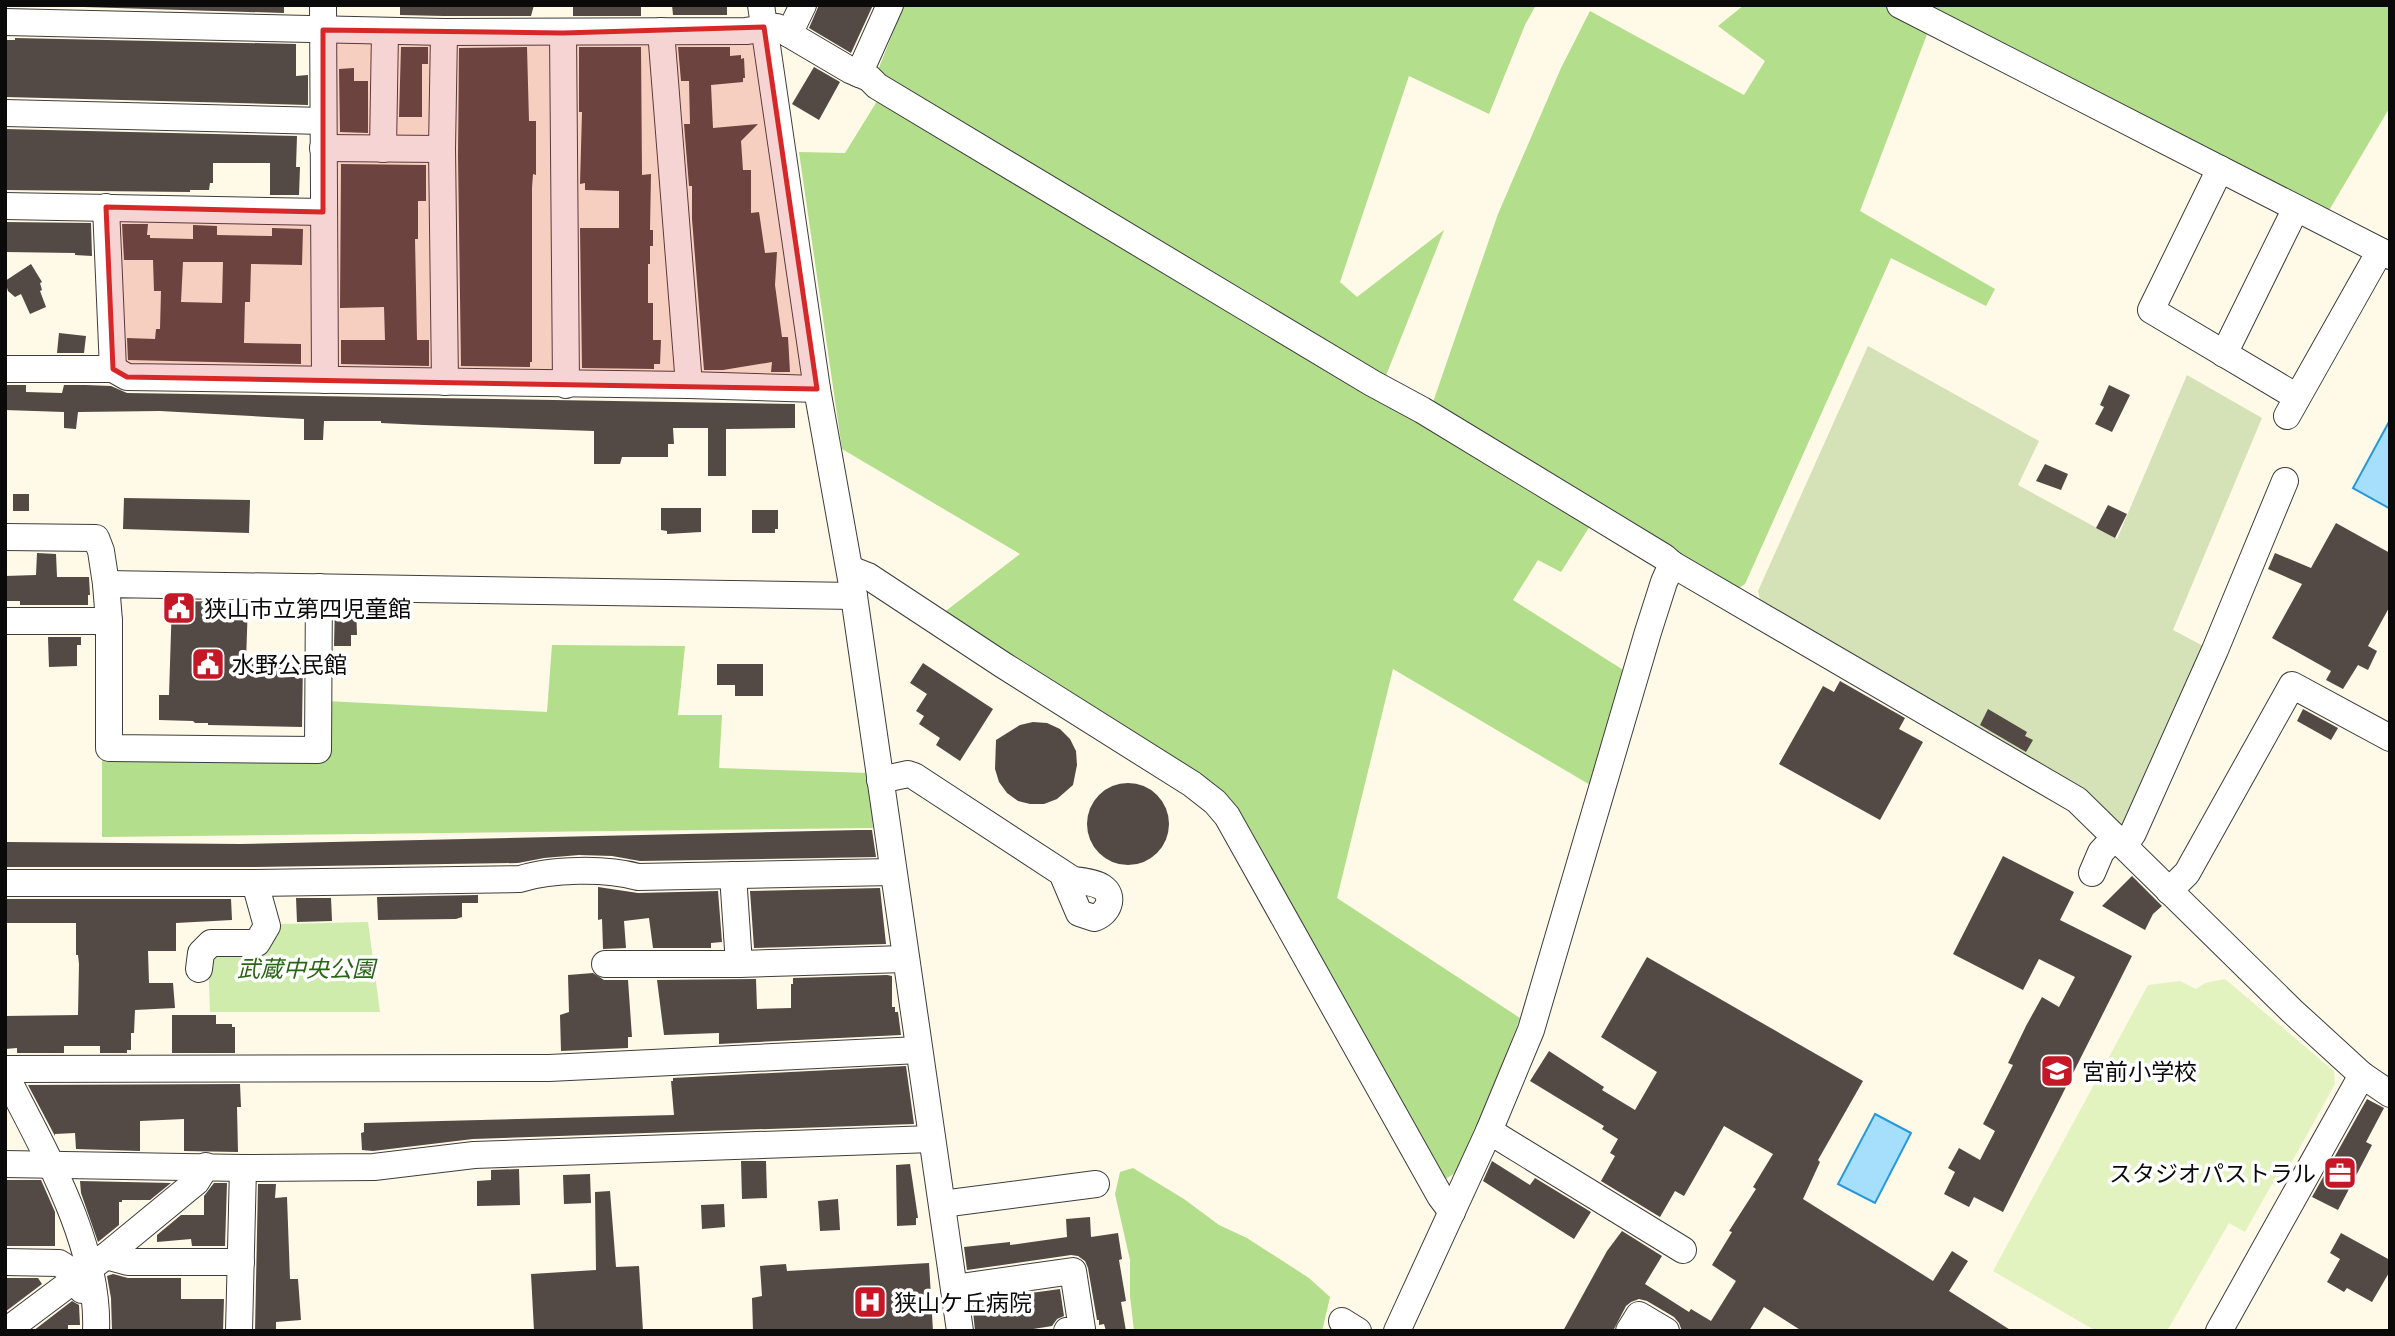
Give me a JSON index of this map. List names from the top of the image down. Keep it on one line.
{"parks":["武蔵中央公園"],"places":{"public building":["狭山市立第四児童館","水野公民館"],"school or university":["宮前小学校"],"office":["スタジオパストラル"],"hospital":["狭山ケ丘病院"]}}
